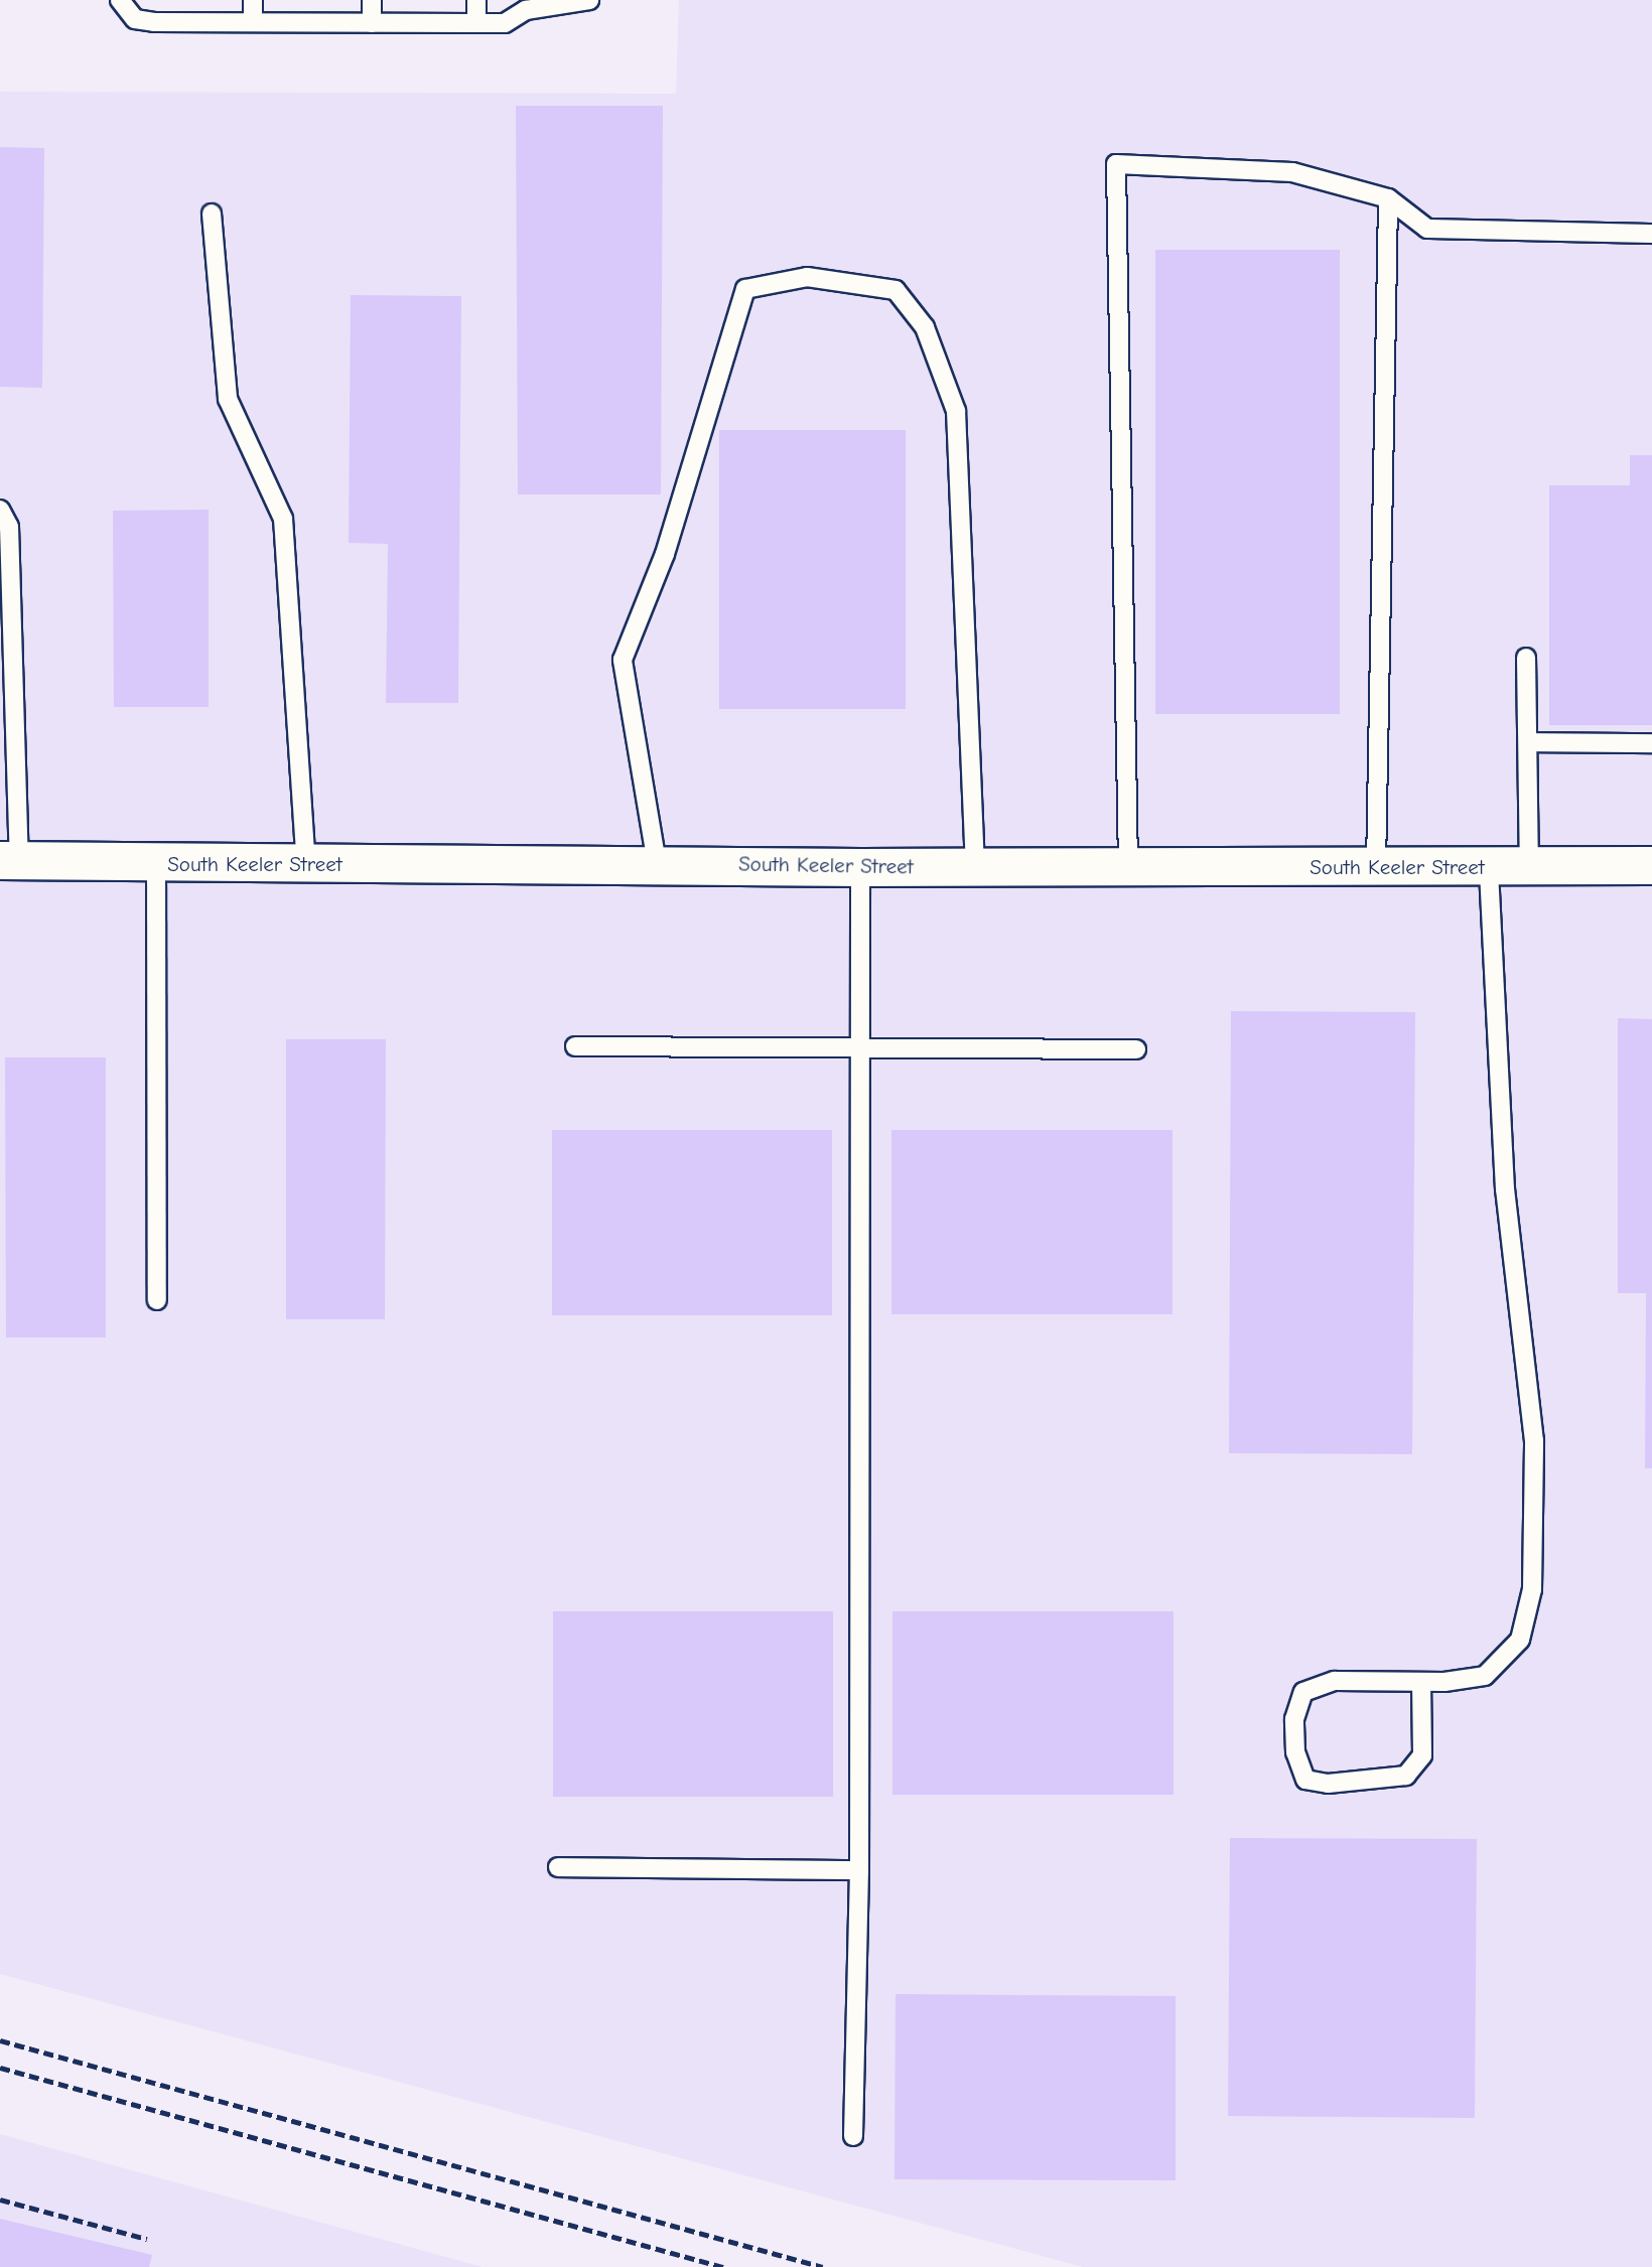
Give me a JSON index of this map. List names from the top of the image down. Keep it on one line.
{"streets":{"street":["South Keeler Street"]}}
